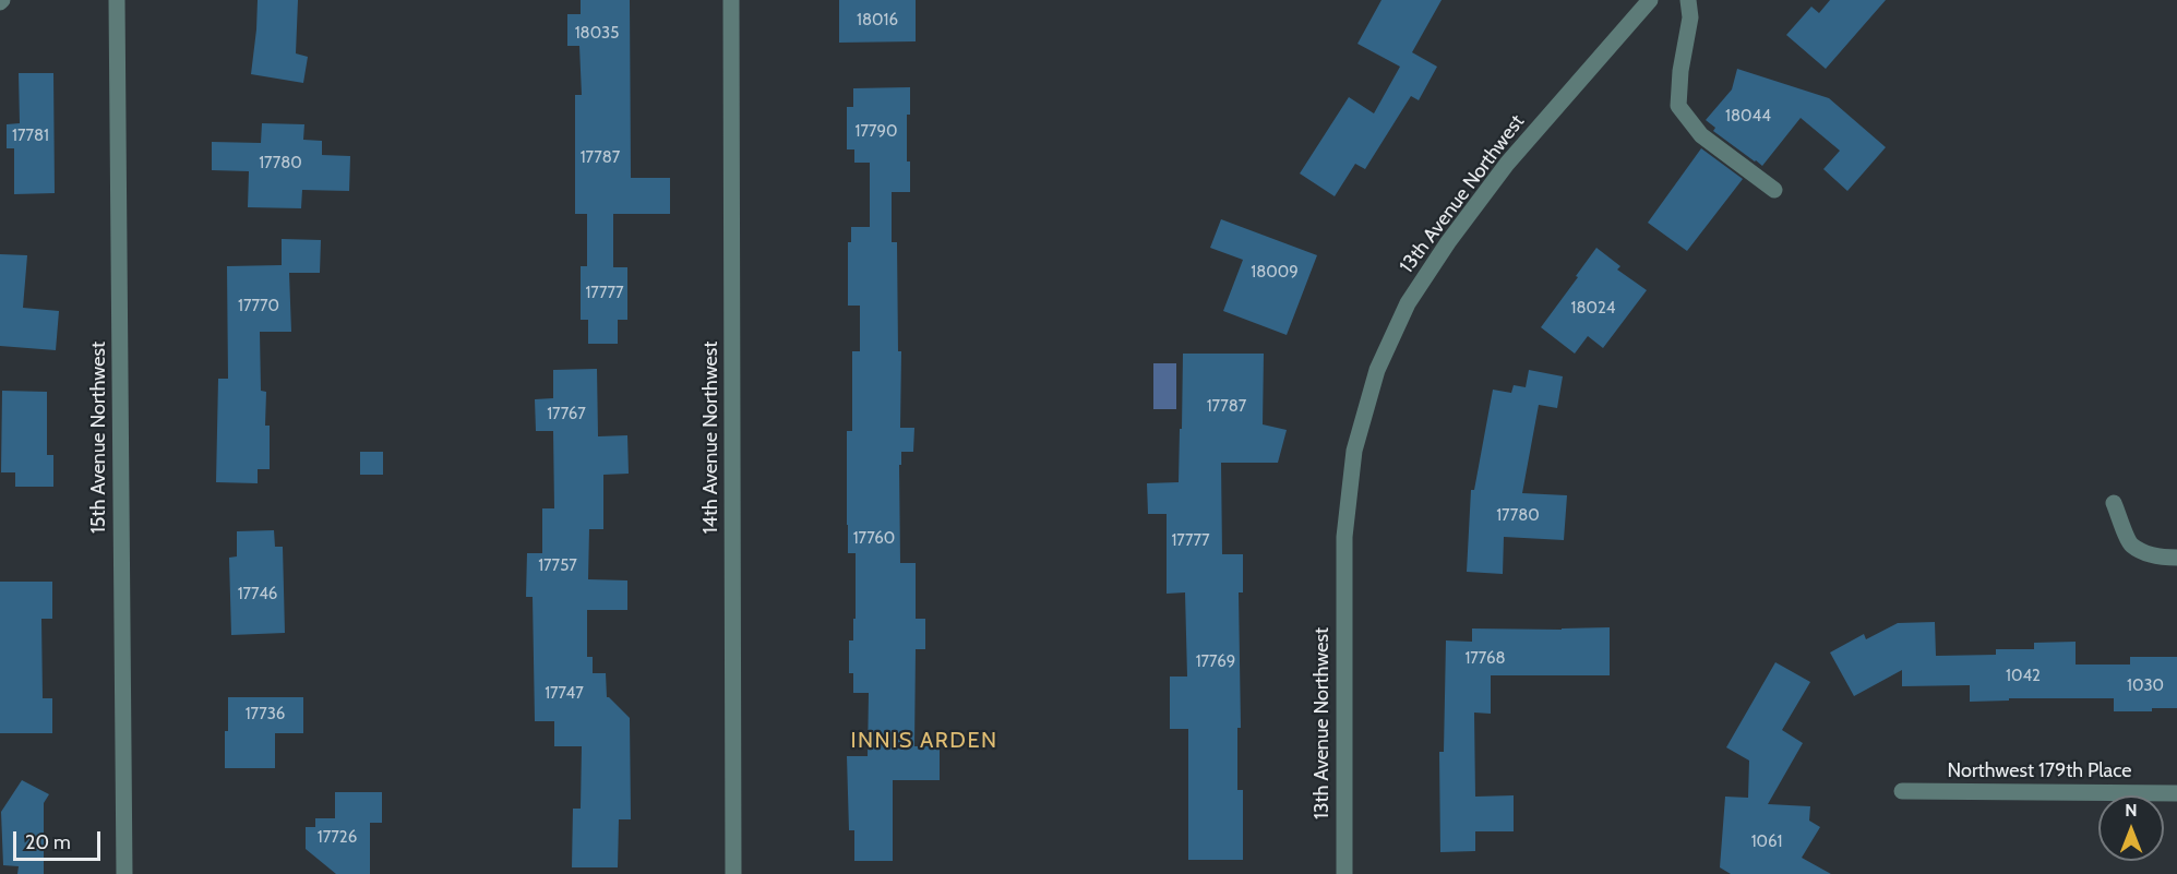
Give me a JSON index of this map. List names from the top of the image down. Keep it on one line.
{"streets":{"street":["13th Avenue Northwest","15th Avenue Northwest","14th Avenue Northwest","Northwest 179th Place"]},"districts":["INNIS ARDEN"],"house_numbers":["18016","18035","18044","17790","17781","17787","17780","18009","17777","17770","18024","17787","17767","17780","17760","17777","17757","17746","17768","17769","1042","1030","17747","17736","17726","1061"],"scale_bar":"20 m","north":"top"}
